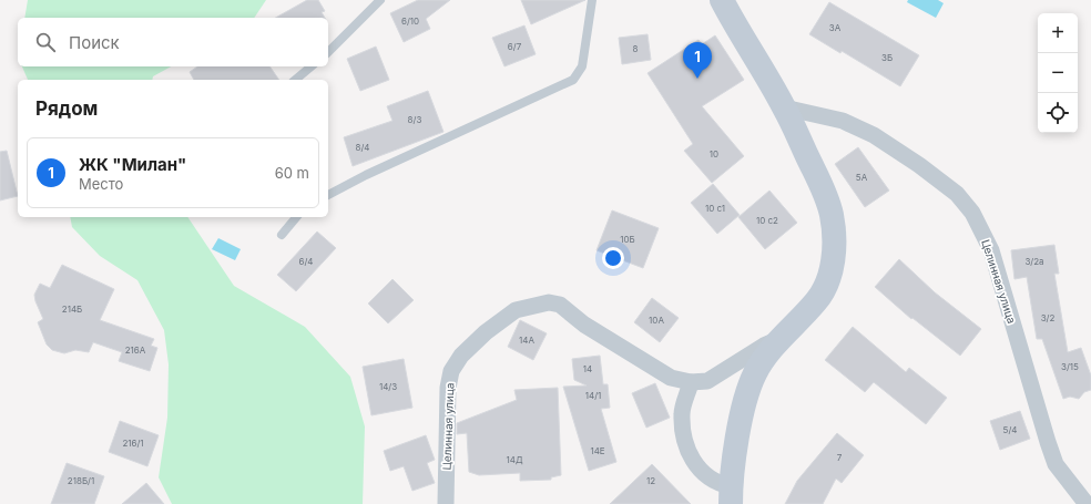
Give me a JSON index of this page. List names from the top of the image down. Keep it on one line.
{"streets":{"street":["Целинная улица"]},"house_numbers":["6/10","3А","6/7","8","3Б","8/3","8/4","10","5А","10 с1","10 с2","10Б","6/4","3/2а","214Б","3/2","10А","14А","216А","3/15","14","14/3","14/1","5/4","216/1","14Е","7","14Д","218Б/1","12"],"page":{"map_buttons":["+","−"],"search":"Поиск","pins":"1","heading":"Рядом","list":[{"mark":"1","name":"ЖК \"Милан\"","note":"Место","value":"60 m"}]}}
